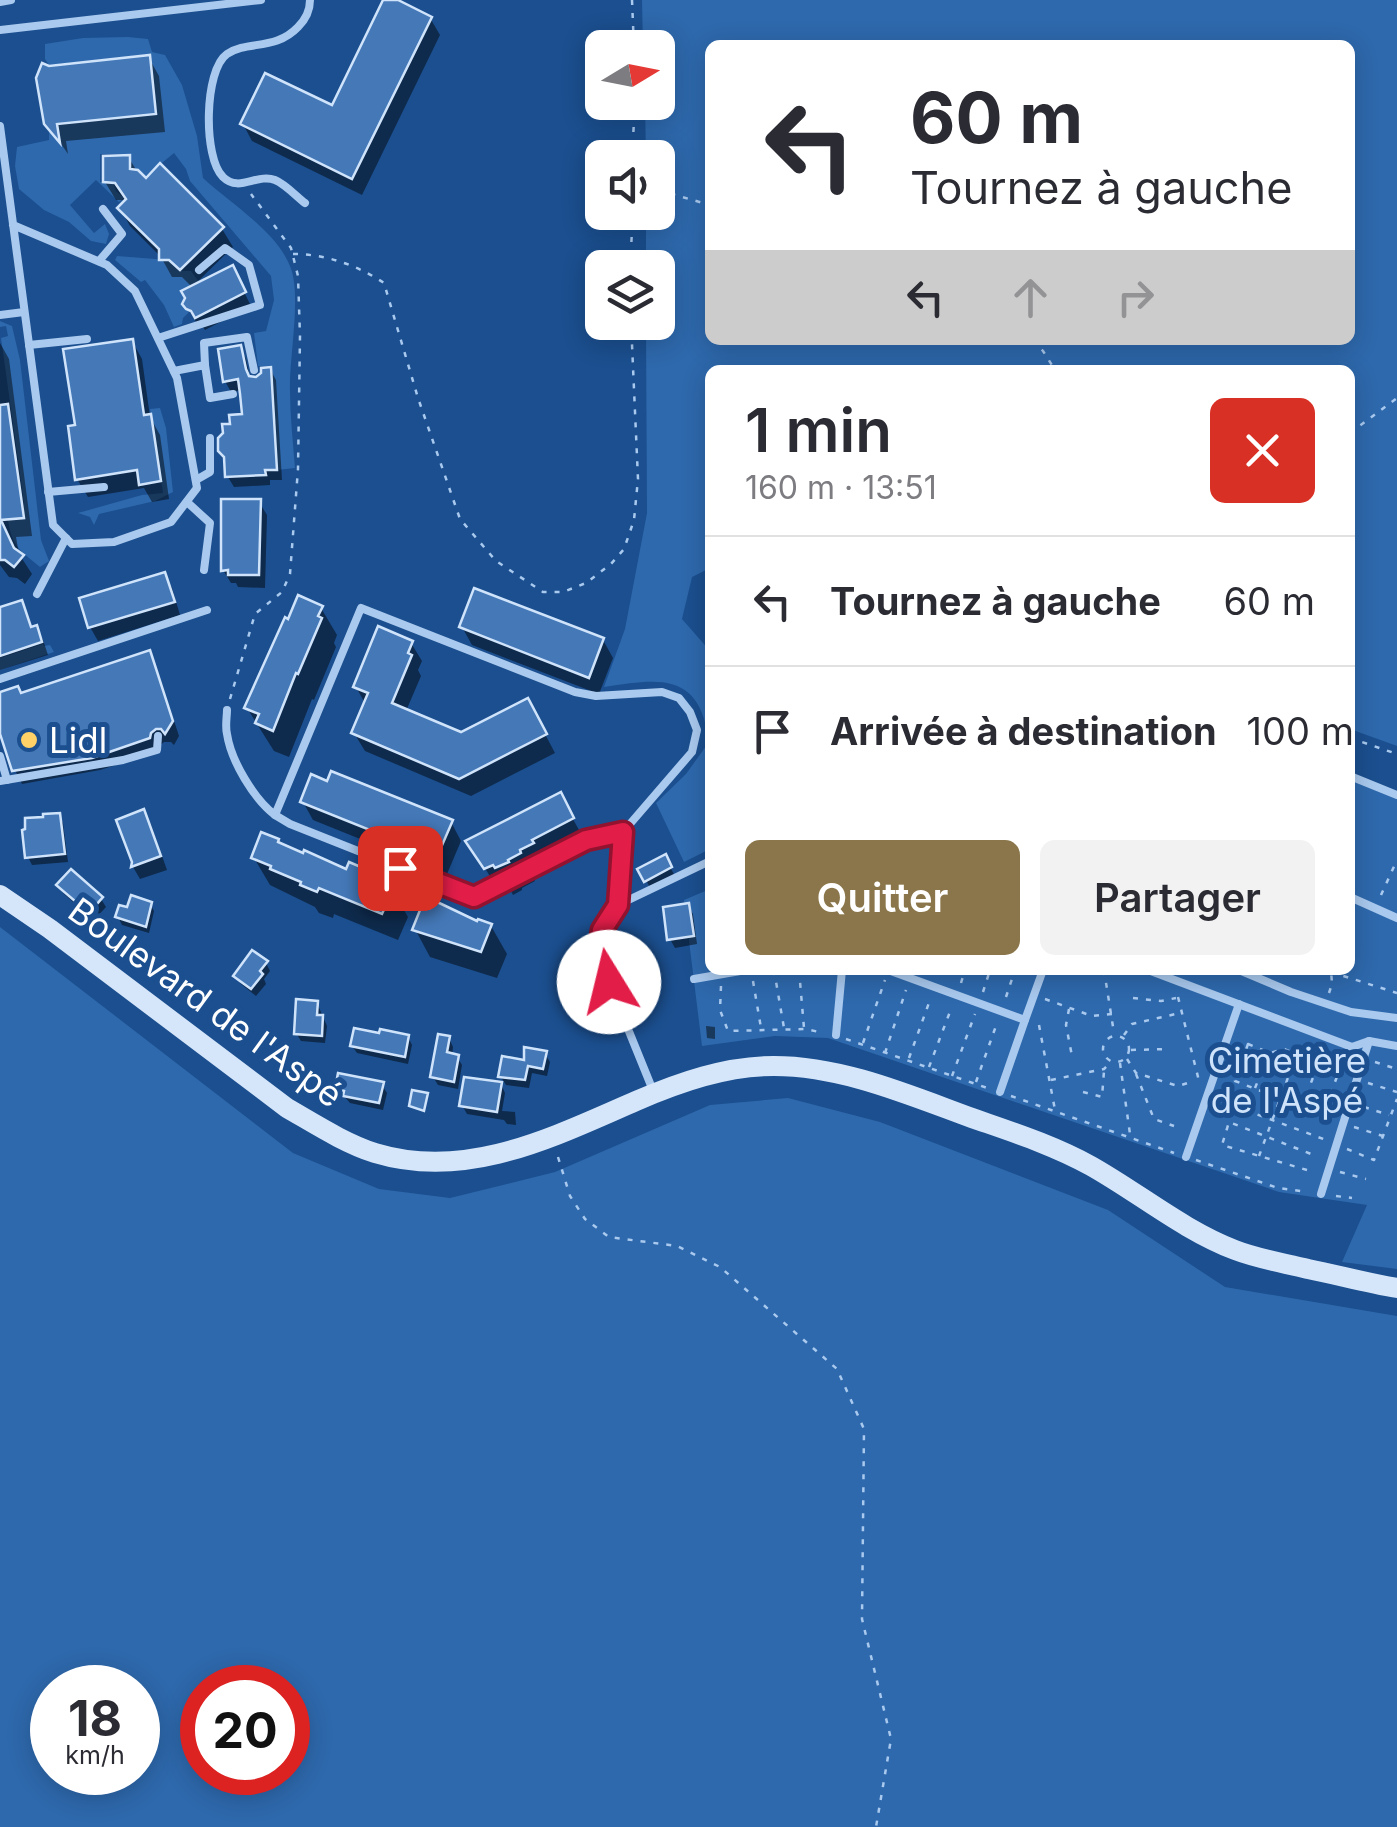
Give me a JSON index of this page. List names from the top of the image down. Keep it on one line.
{"streets":{"main road":["Boulevard de l'Aspé"]},"parks":["Cimetière de l'Aspé"],"places":["Lidl"],"north":"right","page":{"turn":["60 m","Tournez à gauche"],"heading":["1 min","160 m · 13:51"],"list":[{"name":"Tournez à gauche","value":"60 m"},{"name":"Arrivée à destination","value":"100 m"}],"buttons":["Quitter","Partager"],"speed":"18 km/h","limit":"20"}}
